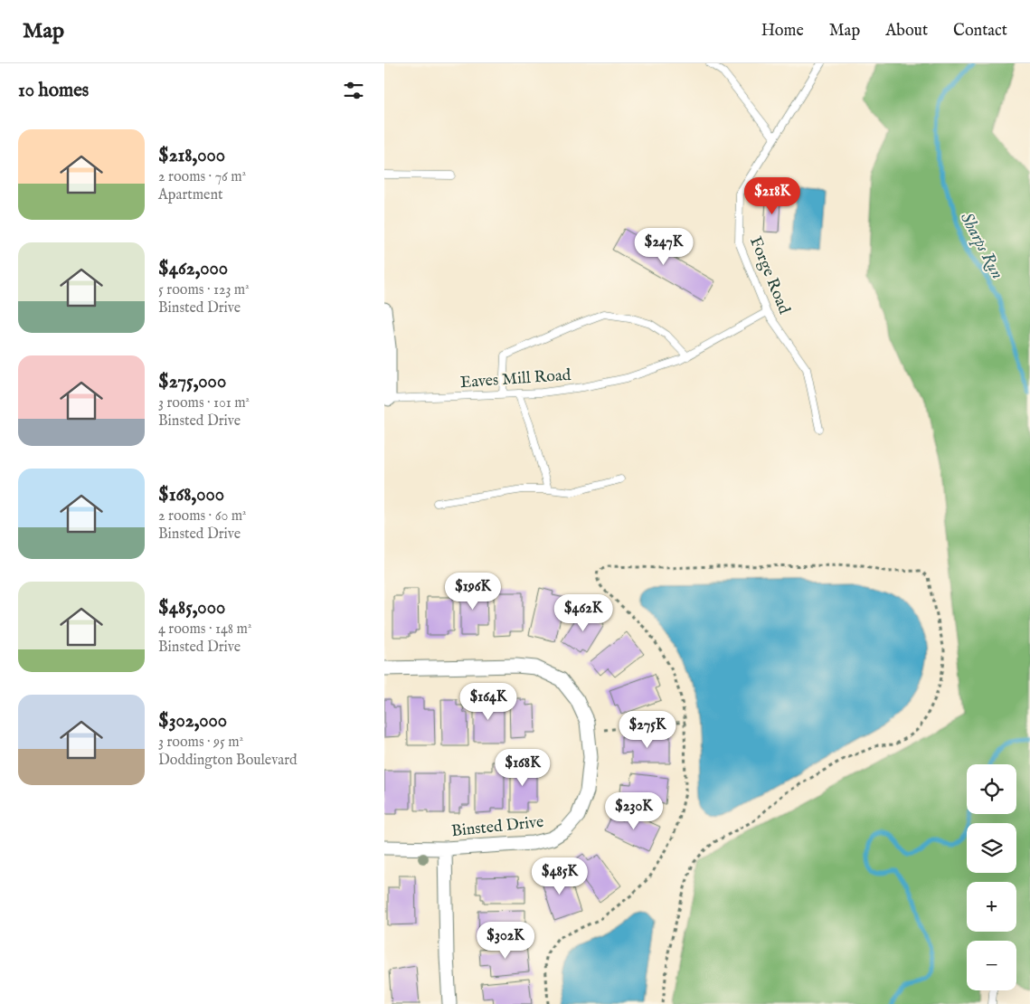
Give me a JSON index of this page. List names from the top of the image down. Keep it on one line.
{"streets":{"street":["Binsted Drive"],"lane":["Forge Road","Eaves Mill Road"]},"crossings":[["Forge Road","Eaves Mill Road"]],"water":["Sharps Run"],"page":{"header":"Map","nav":["Home","Map","About","Contact"],"heading":"10 homes","list":[{"name":"$218,000","note":"2 rooms · 76 m² · Apartment"},{"name":"$462,000","note":"5 rooms · 123 m² · Binsted Drive"},{"name":"$275,000","note":"3 rooms · 101 m² · Binsted Drive"},{"name":"$168,000","note":"2 rooms · 60 m² · Binsted Drive"},{"name":"$485,000","note":"4 rooms · 148 m² · Binsted Drive"},{"name":"$302,000","note":"3 rooms · 95 m² · Doddington Boulevard"}],"price":["$218K","$247K","$196K","$462K","$164K","$275K","$168K","$230K","$485K","$302K"],"map_buttons":["+","−"]}}
